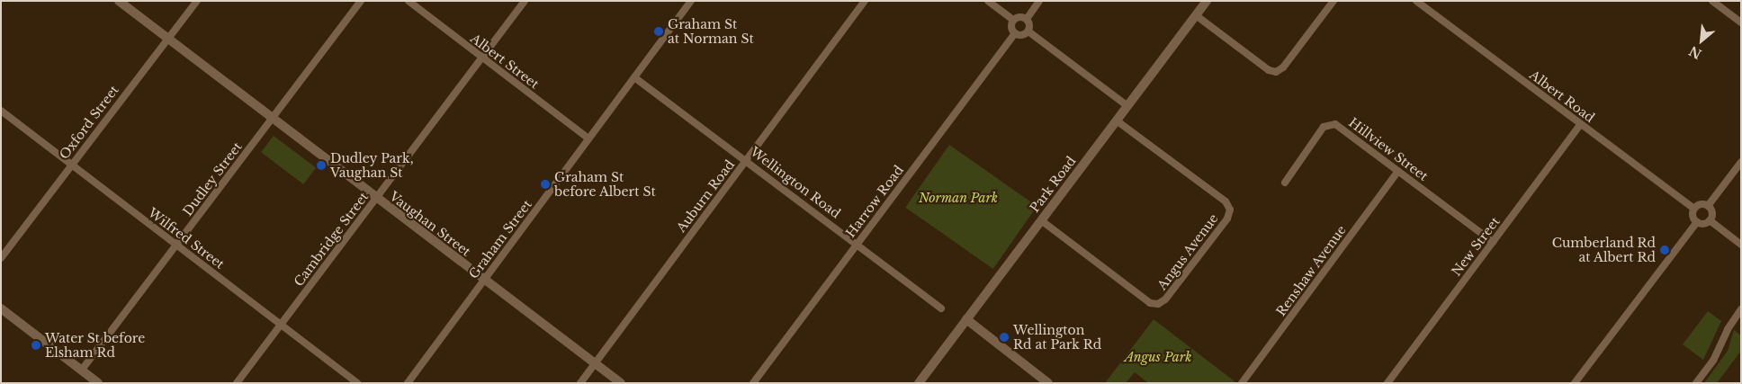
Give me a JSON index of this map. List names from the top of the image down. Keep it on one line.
{"streets":{"main road":["Park Road","Vaughan Street"],"street":["Albert Street","Albert Road","Oxford Street","Hillview Street","Dudley Street","Wellington Road","Auburn Road","Harrow Road","Wilfred Street","Cambridge Street","Graham Street","New Street","Angus Avenue","Renshaw Avenue"]},"crossings":[["Albert Street","Cambridge Street"],["Albert Street","Graham Street"],["Albert Road","New Street"],["Oxford Street","Vaughan Street"],["Oxford Street","Wilfred Street"],["Hillview Street","New Street"],["Hillview Street","Renshaw Avenue"],["Dudley Street","Vaughan Street"],["Dudley Street","Wilfred Street"],["Wellington Road","Auburn Road"],["Wellington Road","Harrow Road"],["Wellington Road","Graham Street"],["Park Road","Angus Avenue"],["Auburn Road","Vaughan Street"],["Vaughan Street","Cambridge Street"],["Vaughan Street","Graham Street"],["Wilfred Street","Cambridge Street"]],"parks":["Norman Park","Angus Park"],"places":["Graham St at Norman St","Dudley Park, Vaughan St","Graham St before Albert St","Cumberland Rd at Albert Rd","Wellington Rd at Park Rd","Water St before Elsham Rd"],"north":"bottom left"}
